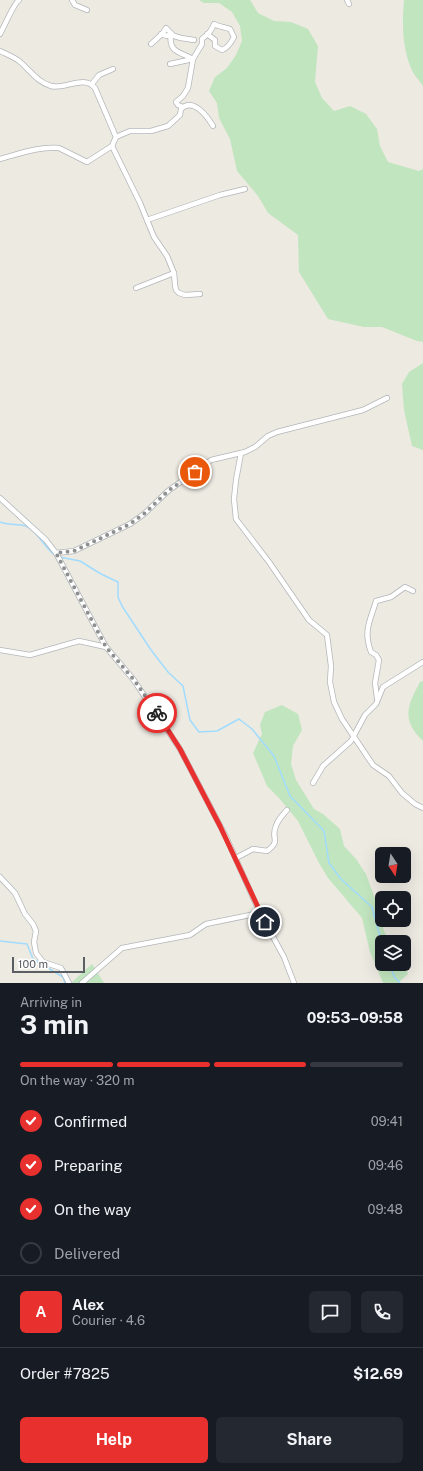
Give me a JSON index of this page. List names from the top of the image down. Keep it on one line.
{"scale_bar":"100 m","north":"bottom","page":{"scale":"100 m","heading":["3 min","Arriving in","09:53–09:58"],"panel":["Alex","Courier · 4.6","Order #7825","$12.69"],"bar":"On the way · 320 m","list":[["Confirmed","09:41"],["Preparing","09:46"],["On the way","09:48"],"Delivered"],"round":"A","buttons":["Help","Share"]}}
